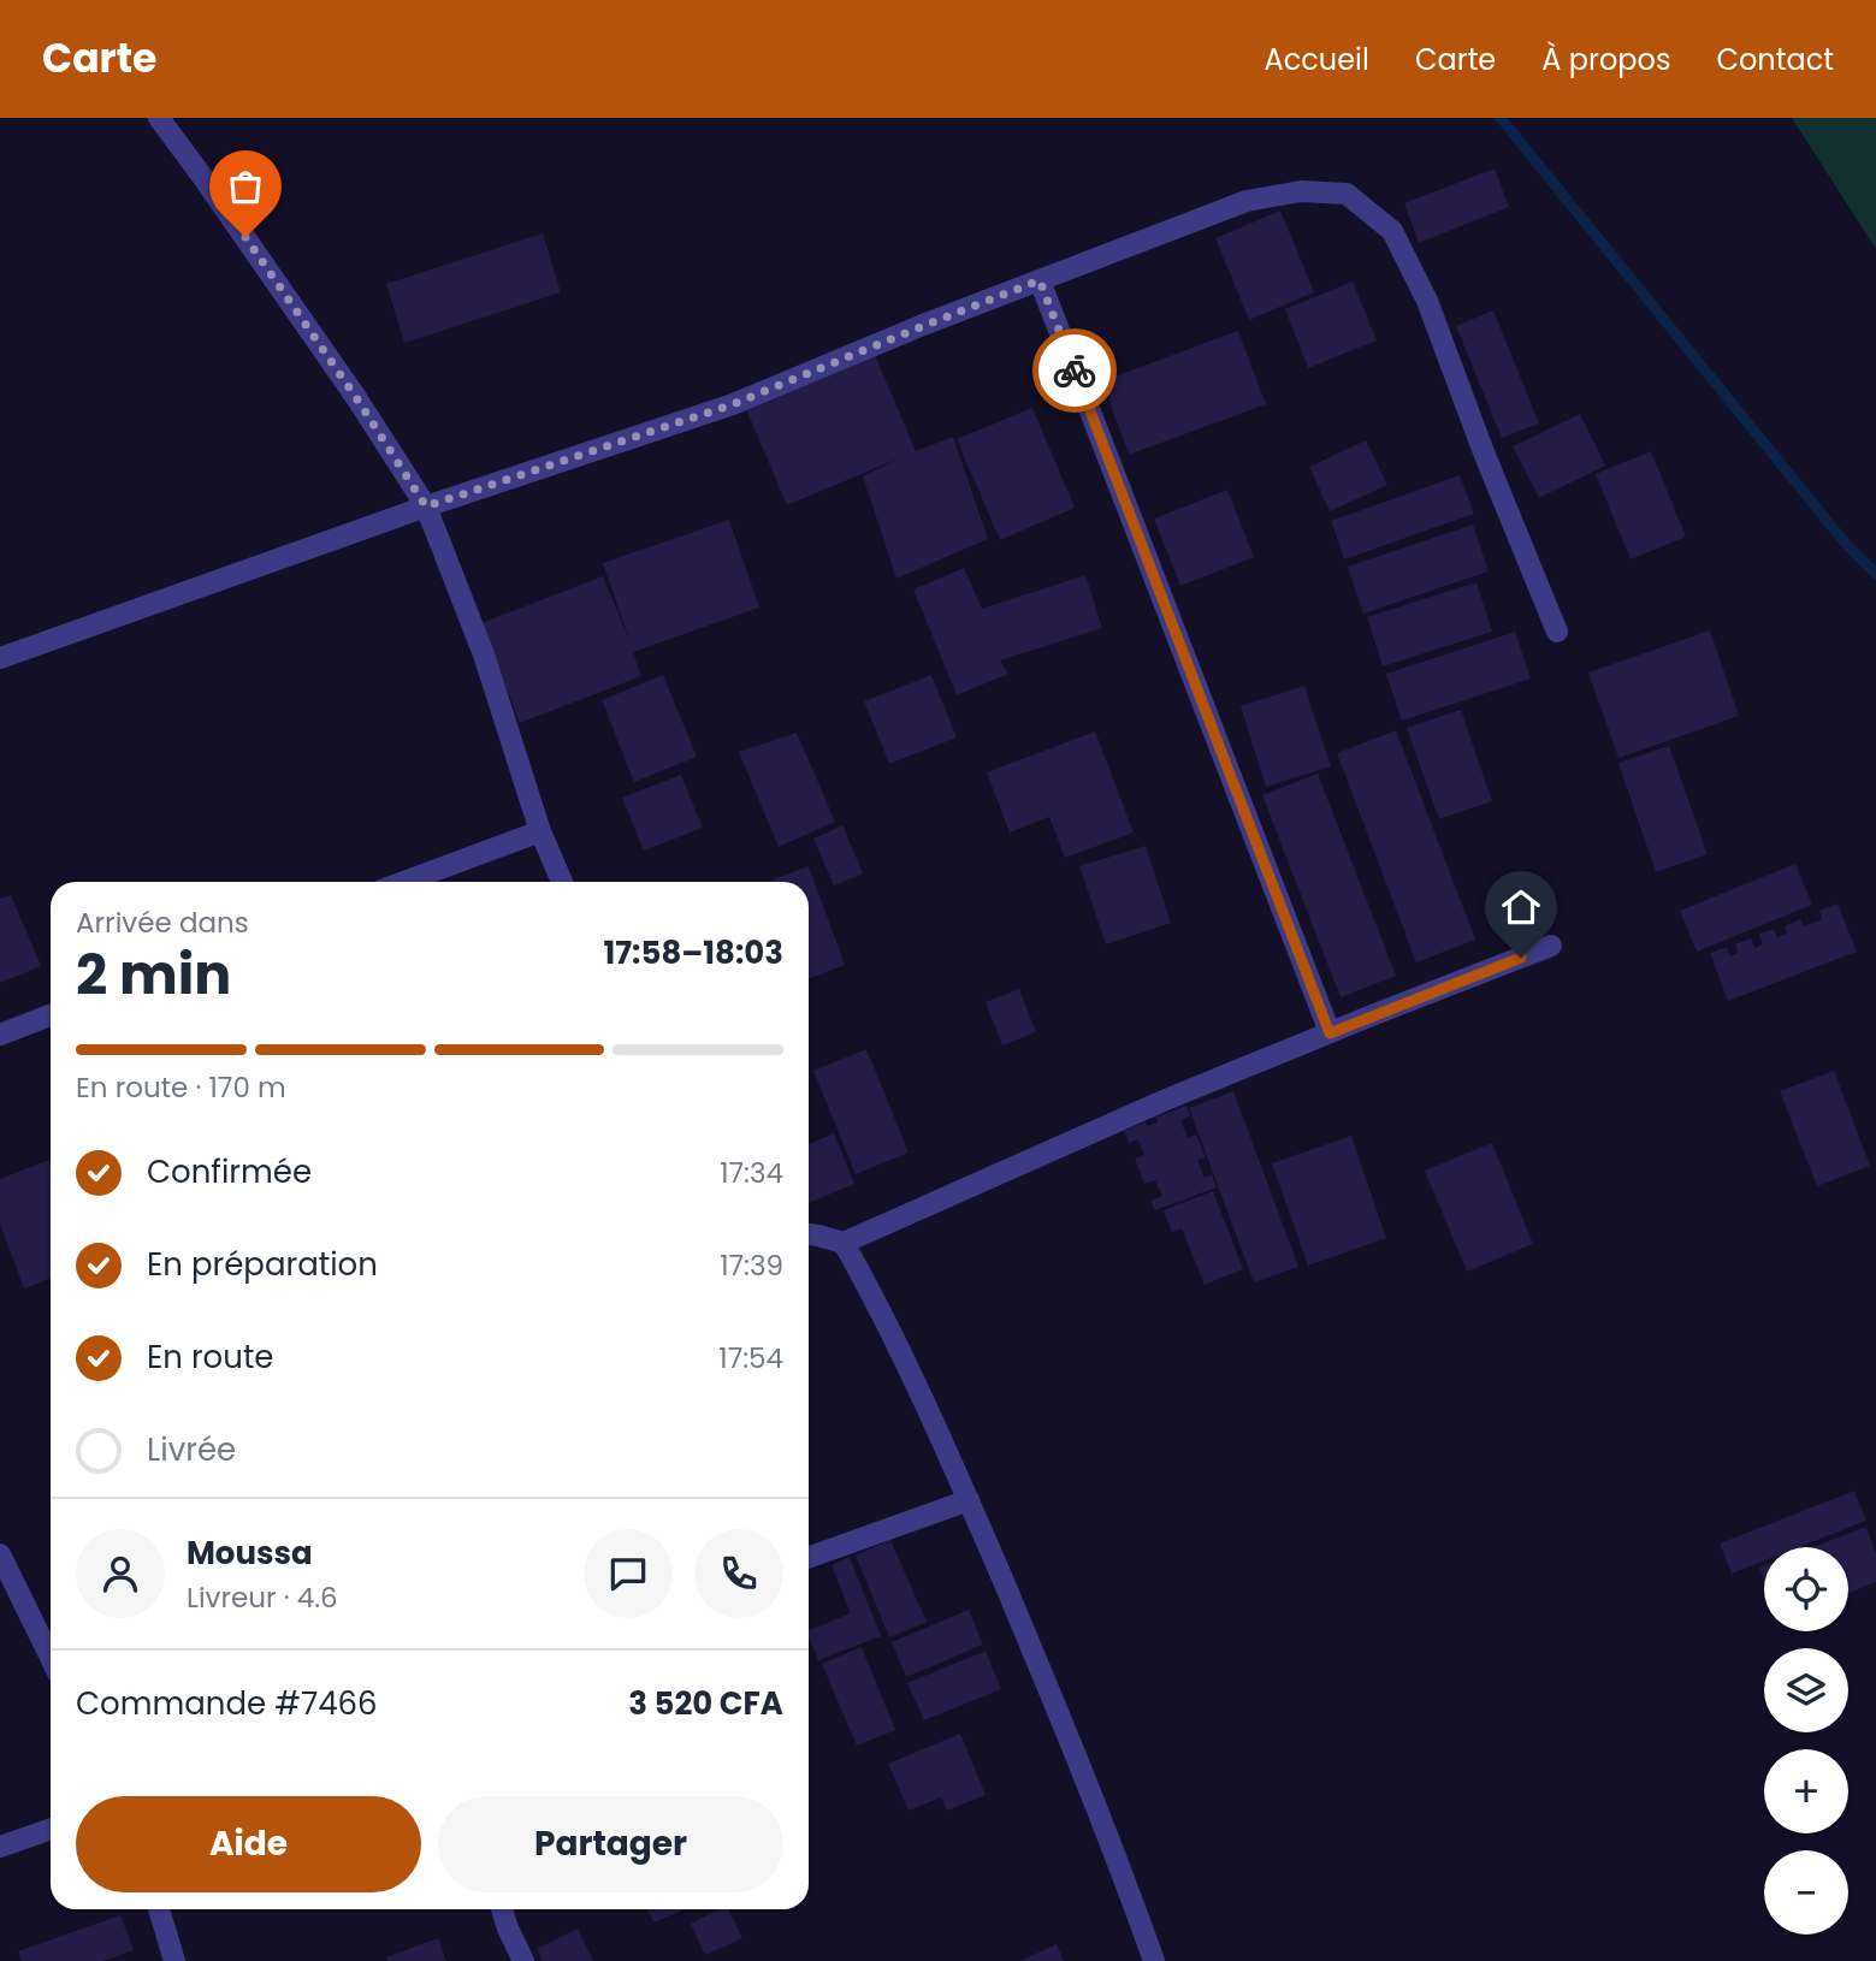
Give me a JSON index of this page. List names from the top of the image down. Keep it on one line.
{"page":{"header":"Carte","nav":["Accueil","Carte","À propos","Contact"],"heading":["2 min","Arrivée dans","17:58–18:03"],"panel":["Moussa","Livreur · 4.6","Commande #7466","3 520 CFA"],"bar":"En route · 170 m","list":[["Confirmée","17:34"],["En préparation","17:39"],["En route","17:54"],"Livrée"],"map_buttons":["+","−"],"buttons":["Aide","Partager"]}}
